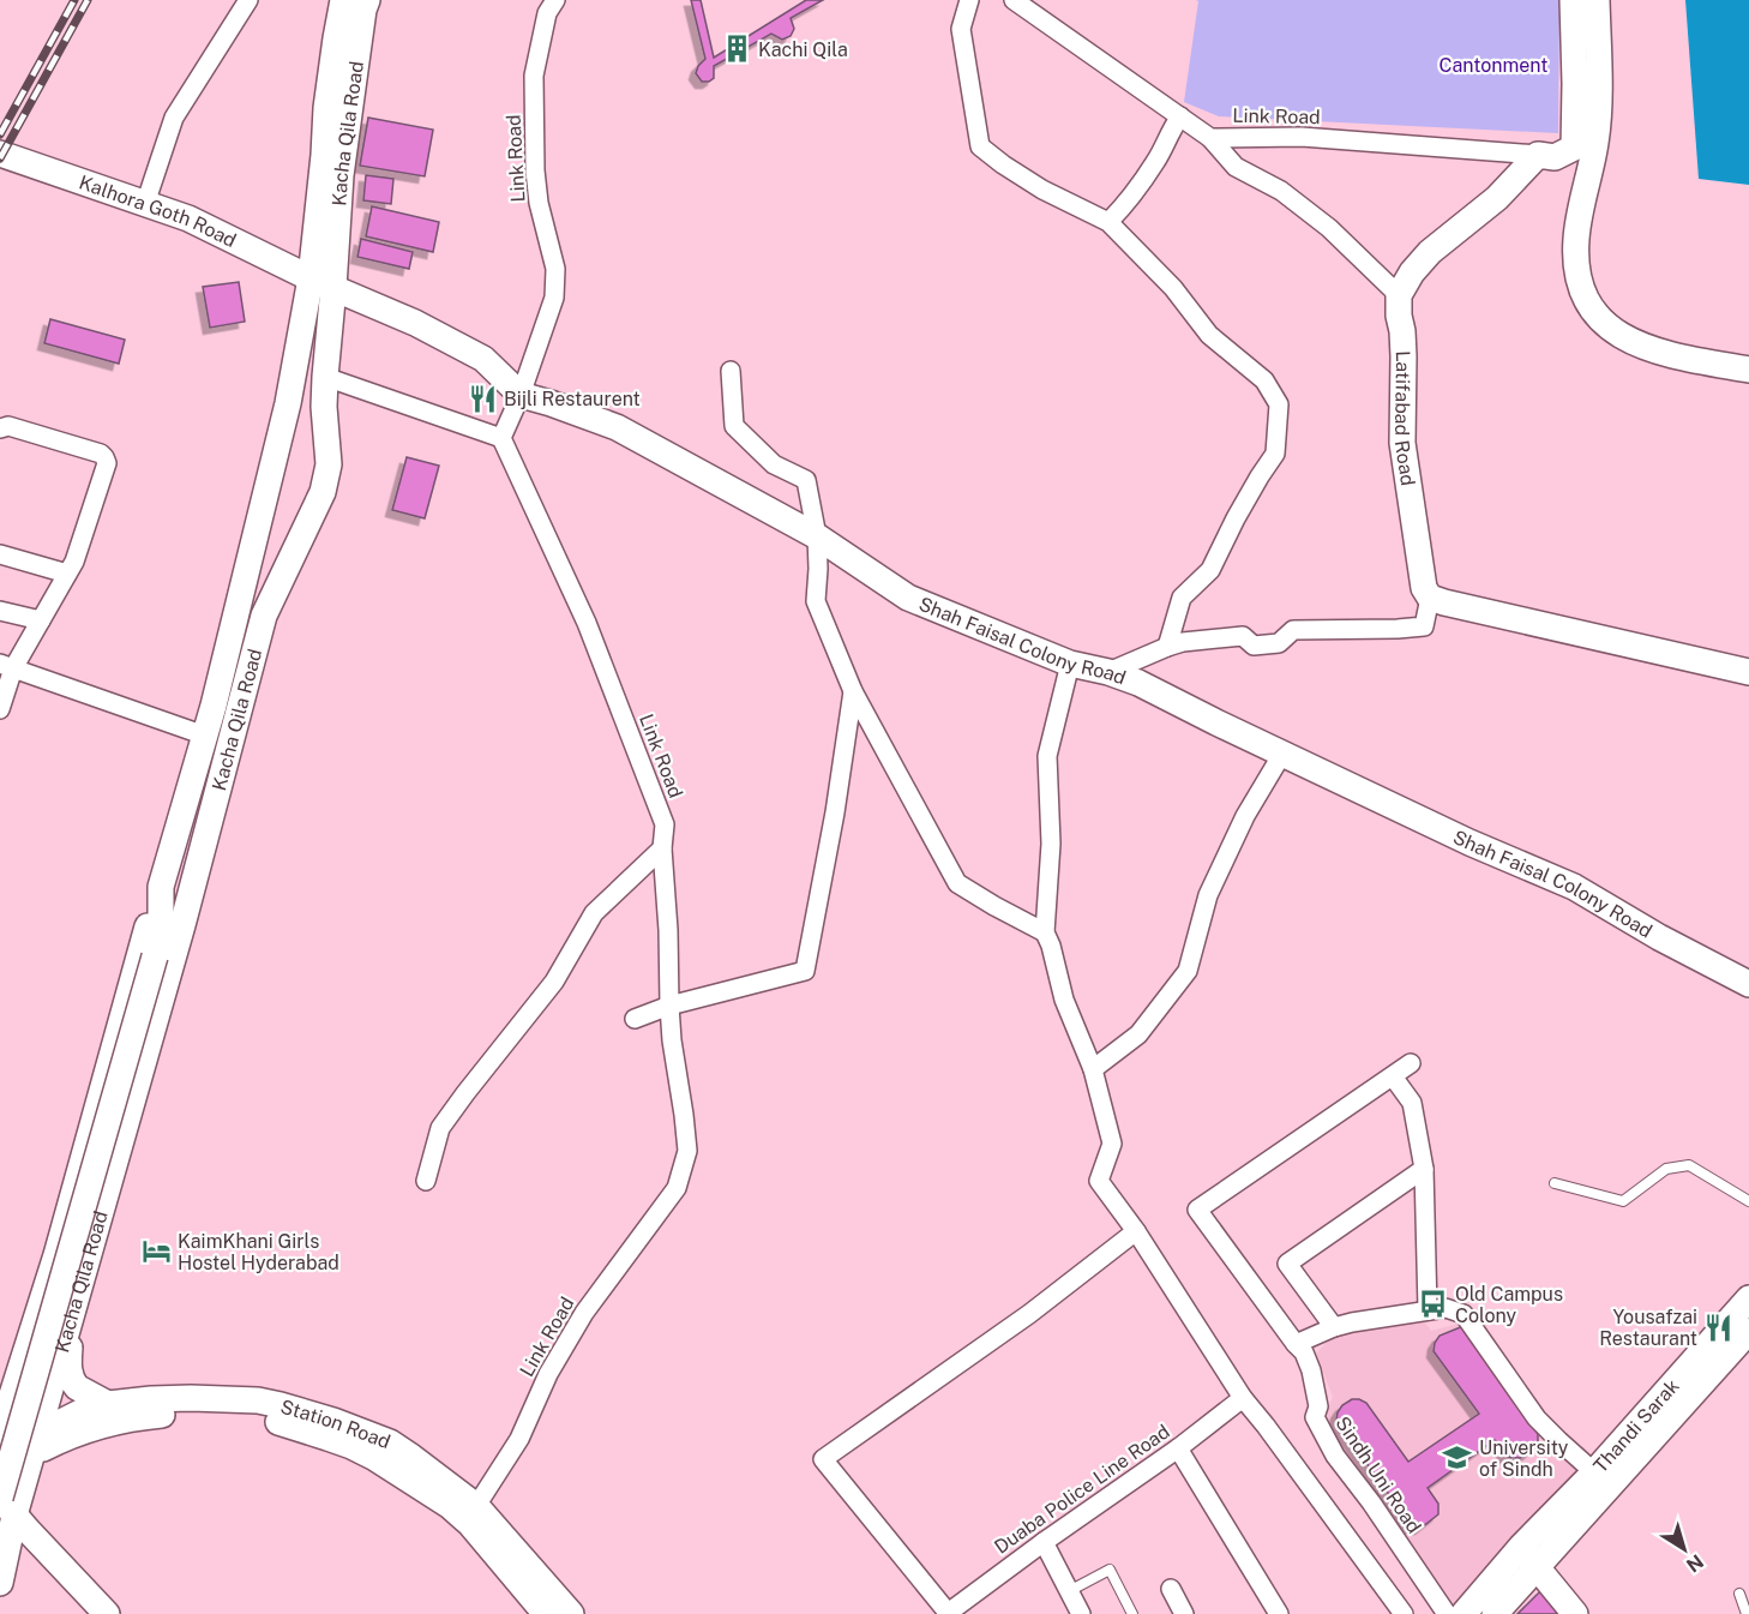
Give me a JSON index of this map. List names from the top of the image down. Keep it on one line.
{"streets":{"street":["Link Road","Kacha Qila Road","Kalhora Goth Road","Latifabad Road","Shah Faisal Colony Road","Station Road","Thandi Sarak","Sindh Uni Road","Duaba Police Line Road"]},"crossings":[["Link Road","Shah Faisal Colony Road"],["Link Road","Station Road"],["Kacha Qila Road","Kalhora Goth Road"],["Kacha Qila Road","Shah Faisal Colony Road"],["Kacha Qila Road","Station Road"],["Kalhora Goth Road","Shah Faisal Colony Road"]],"parks":["Cantonment"],"places":{"building":["Kachi Qila"],"restaurant":["Bijli Restaurent","Yousafzai Restaurant"],"hotel":["KaimKhani Girls Hostel Hyderabad"],"bus stop":["Old Campus Colony"],"school or university":["University of Sindh"]},"north":"bottom right"}
